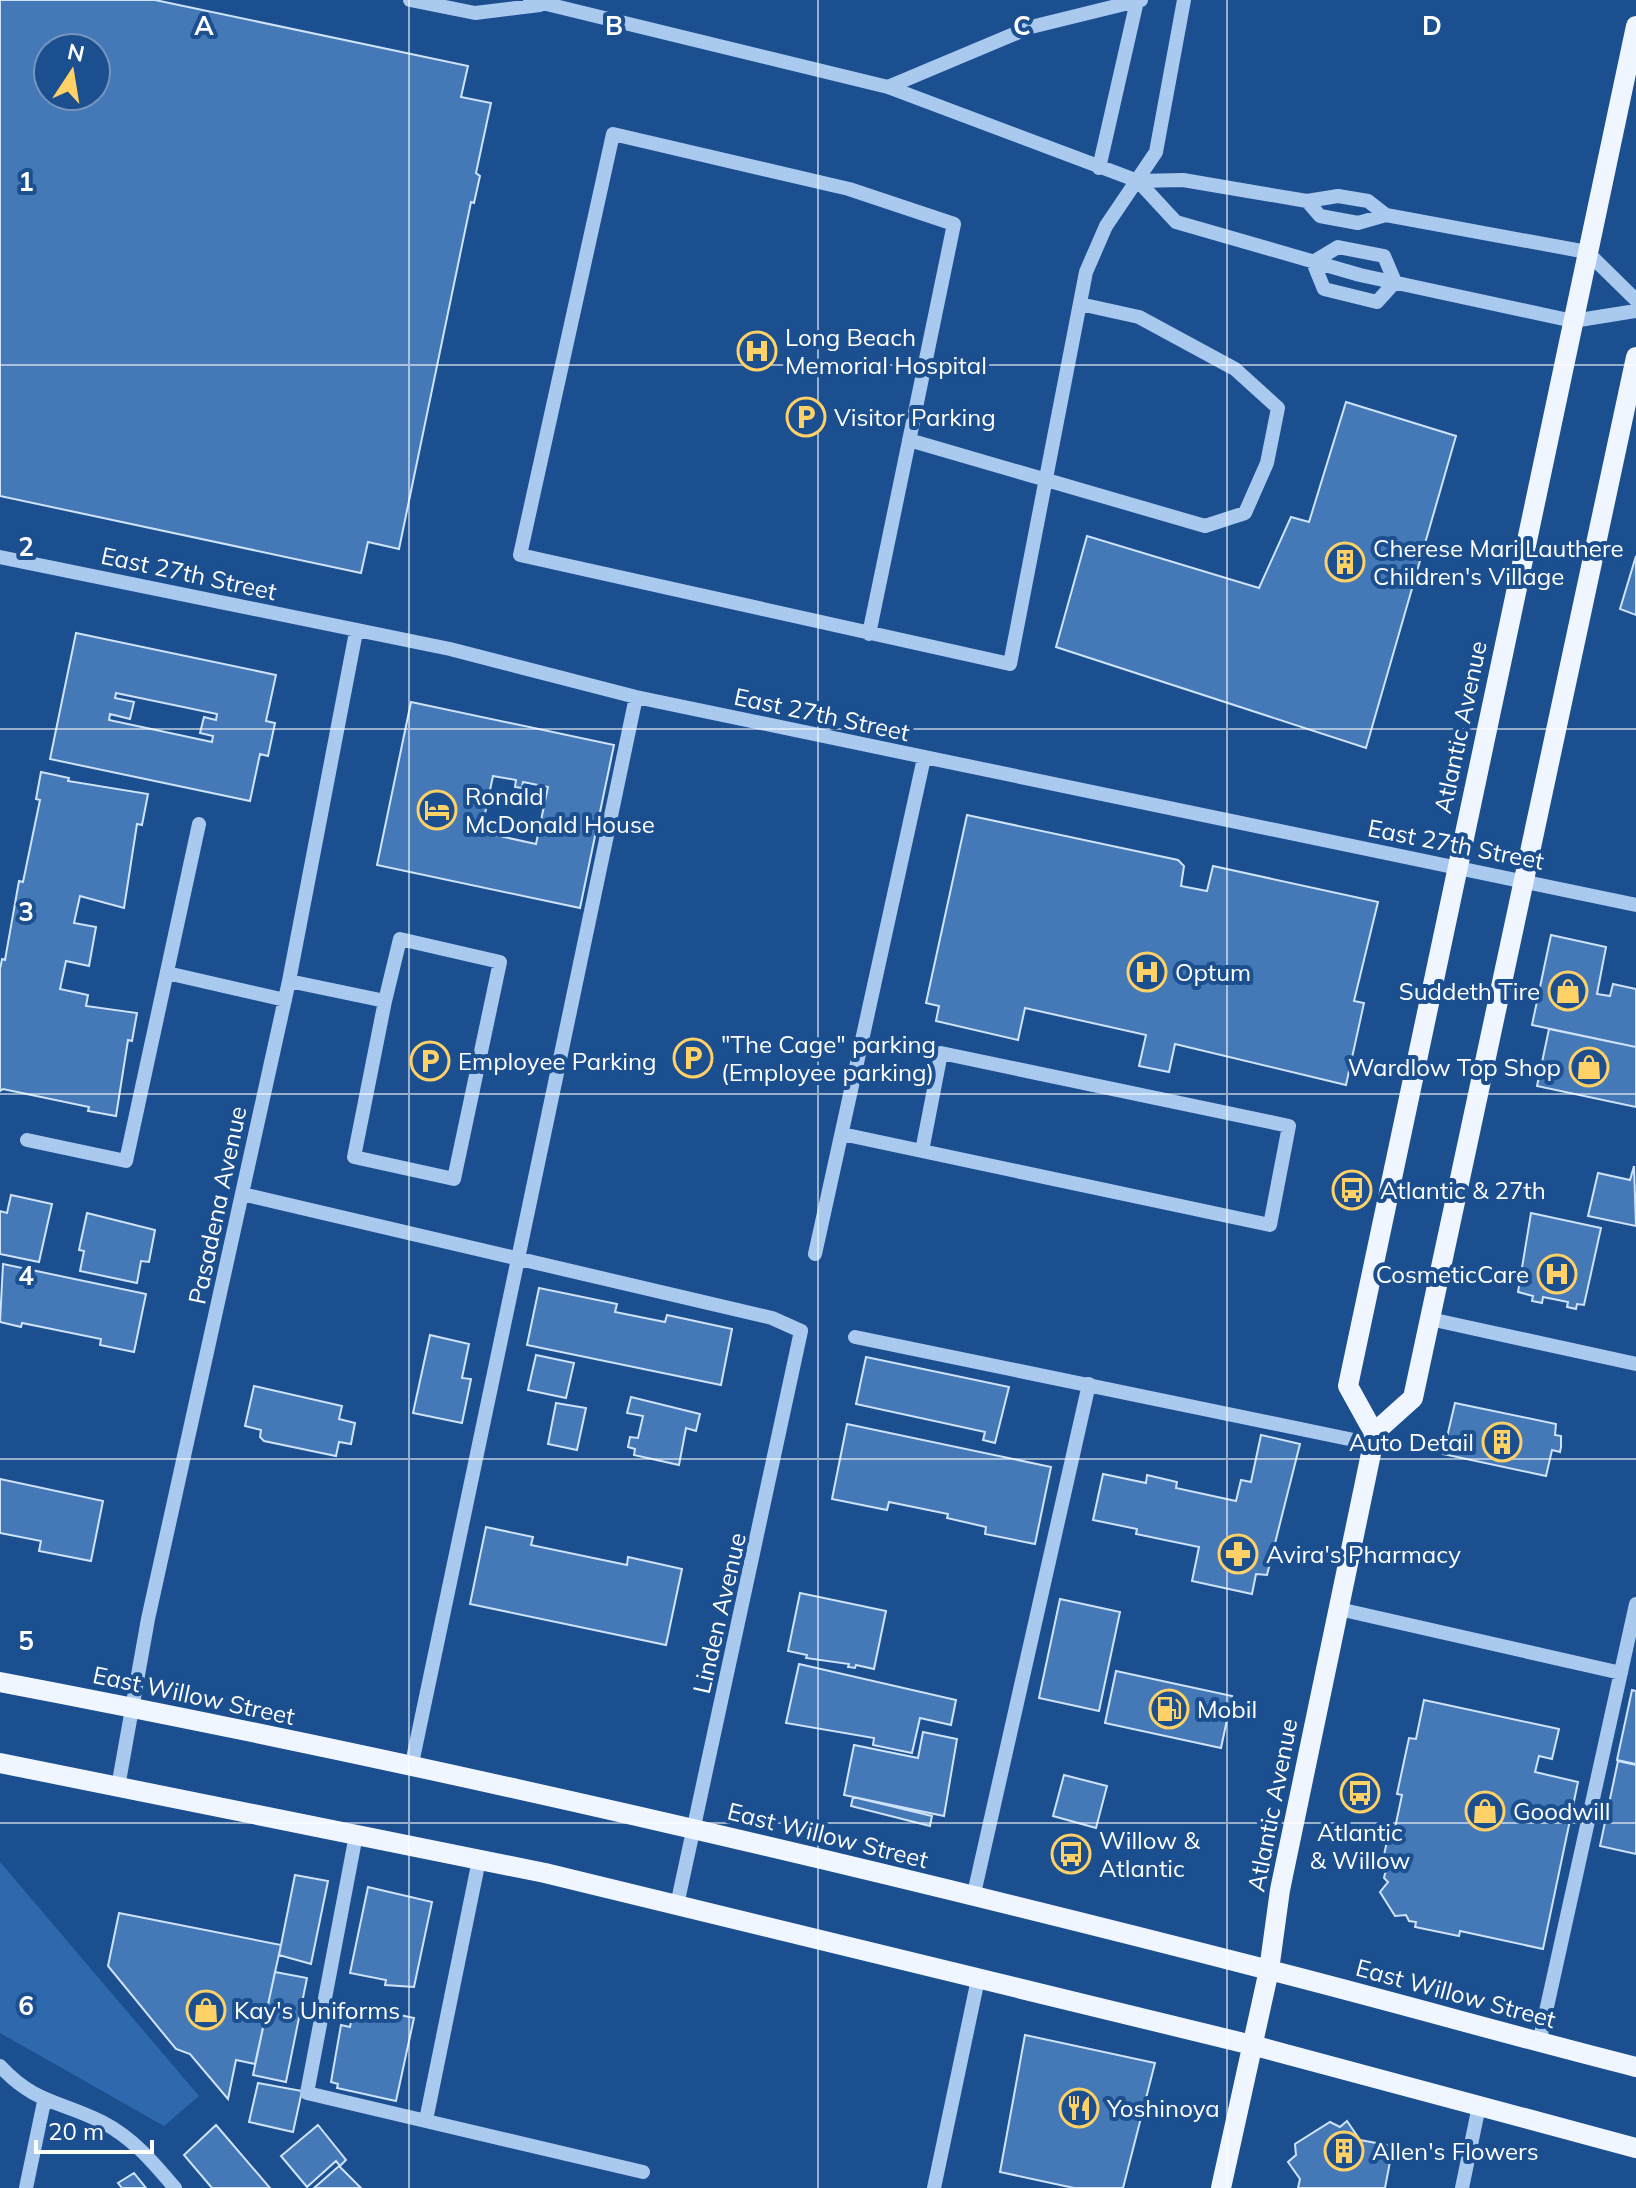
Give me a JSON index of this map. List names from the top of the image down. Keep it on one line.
{"streets":{"main road":["Atlantic Avenue","East Willow Street"],"street":["East 27th Street","Pasadena Avenue","Linden Avenue"]},"crossings":[["East 27th Street","Atlantic Avenue"],["East 27th Street","Pasadena Avenue"],["Atlantic Avenue","East Willow Street"],["Pasadena Avenue","East Willow Street"],["Linden Avenue","East Willow Street"]],"places":{"hospital":["Long Beach Memorial Hospital","Optum","CosmeticCare"],"parking":["Visitor Parking","\"The Cage\" parking (Employee parking)","Employee Parking"],"building":["Cherese Mari Lauthere Children's Village","Auto Detail","Allen's Flowers"],"hotel":["Ronald McDonald House"],"shop":["Suddeth Tire","Wardlow Top Shop","Goodwill","Kay's Uniforms"],"bus stop":["Atlantic & 27th","Atlantic & Willow","Willow & Atlantic"],"pharmacy":["Avira's Pharmacy"],"fuel station":["Mobil"],"restaurant":["Yoshinoya"]},"scale_bar":"20 m","north":"top","grid":{"columns":["A","B","C","D"],"rows":["1","2","3","4","5","6"]}}
